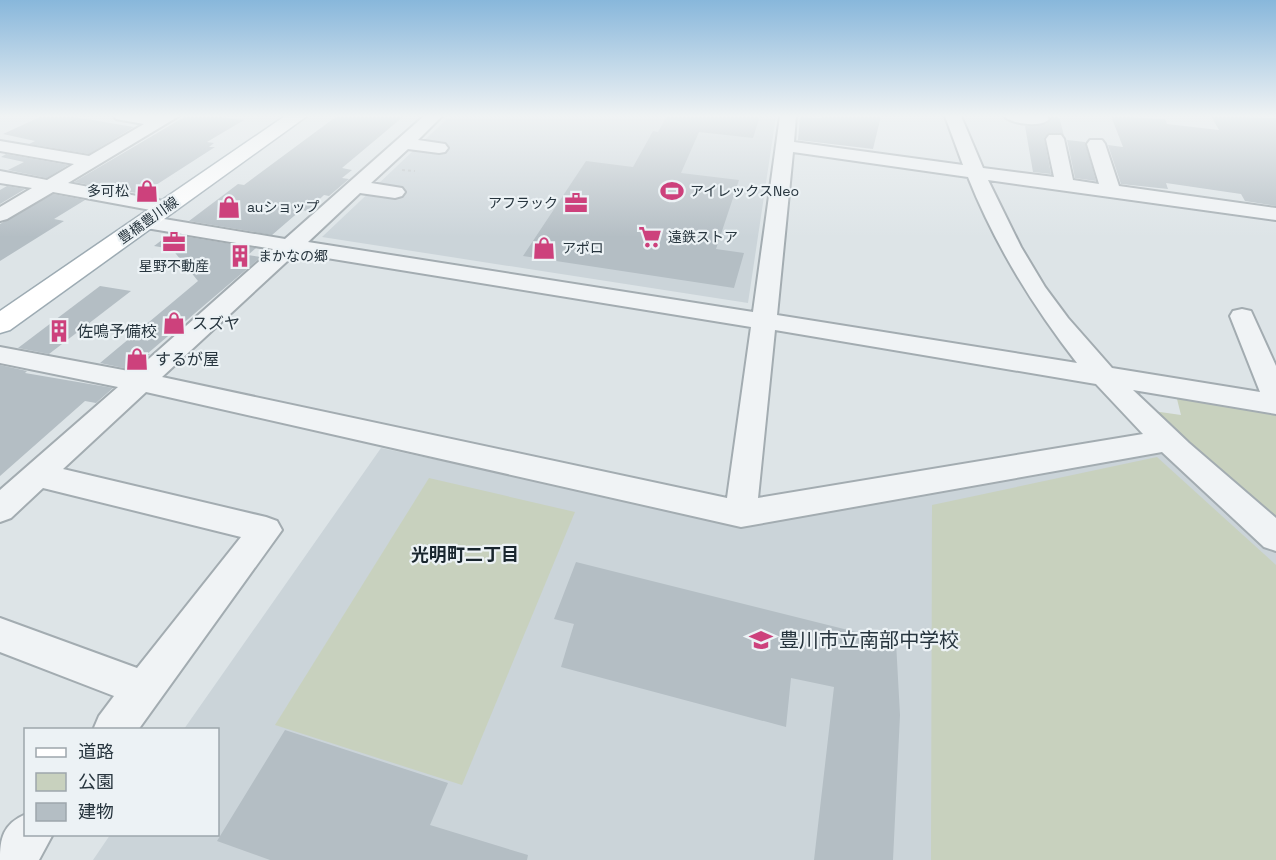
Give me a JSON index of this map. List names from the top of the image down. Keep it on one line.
{"streets":{"main road":["豊橋豊川線"]},"districts":["光明町二丁目"],"places":{"shop":["多可松","auショップ","アポロ","スズヤ","するが屋"],"sports":["アイレックスNeo"],"office":["アフラック","星野不動産"],"supermarket":["遠鉄ストア"],"building":["まかなの郷","佐鳴予備校"],"school or university":["豊川市立南部中学校"]},"legend":["道路","公園","建物"]}
